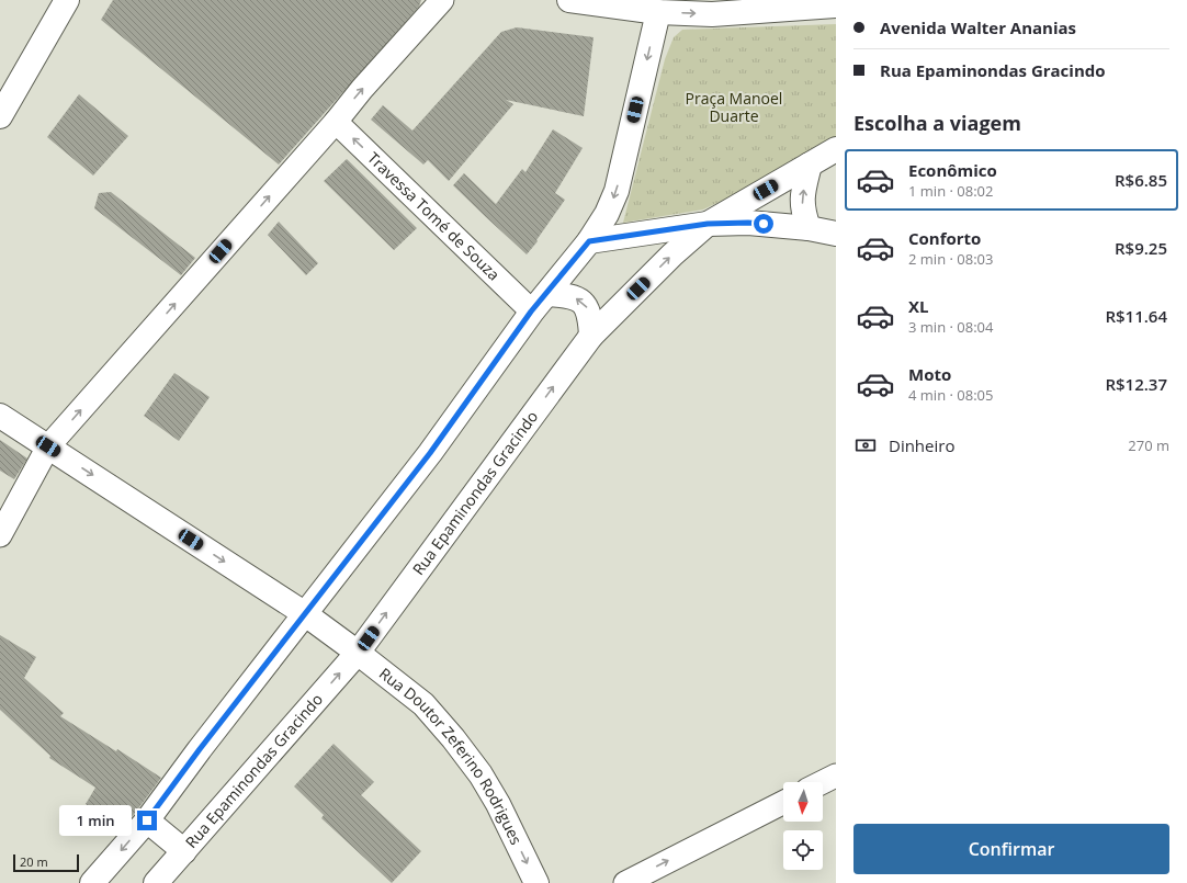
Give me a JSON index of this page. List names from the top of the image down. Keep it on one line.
{"streets":{"street":["Travessa Tomé de Souza","Rua Epaminondas Gracindo","Rua Doutor Zeferino Rodrigues"]},"crossings":[["Rua Epaminondas Gracindo","Rua Doutor Zeferino Rodrigues"]],"one_way":["Travessa Tomé de Souza","Rua Doutor Zeferino Rodrigues"],"parks":["Praça Manoel Duarte"],"scale_bar":"20 m","north":"bottom","page":{"banner":["Avenida Walter Ananias","Rua Epaminondas Gracindo"],"heading":"Escolha a viagem","list":[{"name":"Econômico","note":"1 min · 08:02","value":"R$6.85"},{"name":"Conforto","note":"2 min · 08:03","value":"R$9.25"},{"name":"XL","note":"3 min · 08:04","value":"R$11.64"},{"name":"Moto","note":"4 min · 08:05","value":"R$12.37"}],"pay":["Dinheiro","270 m"],"bubble":"1 min","buttons":"Confirmar","scale":"20 m"}}
